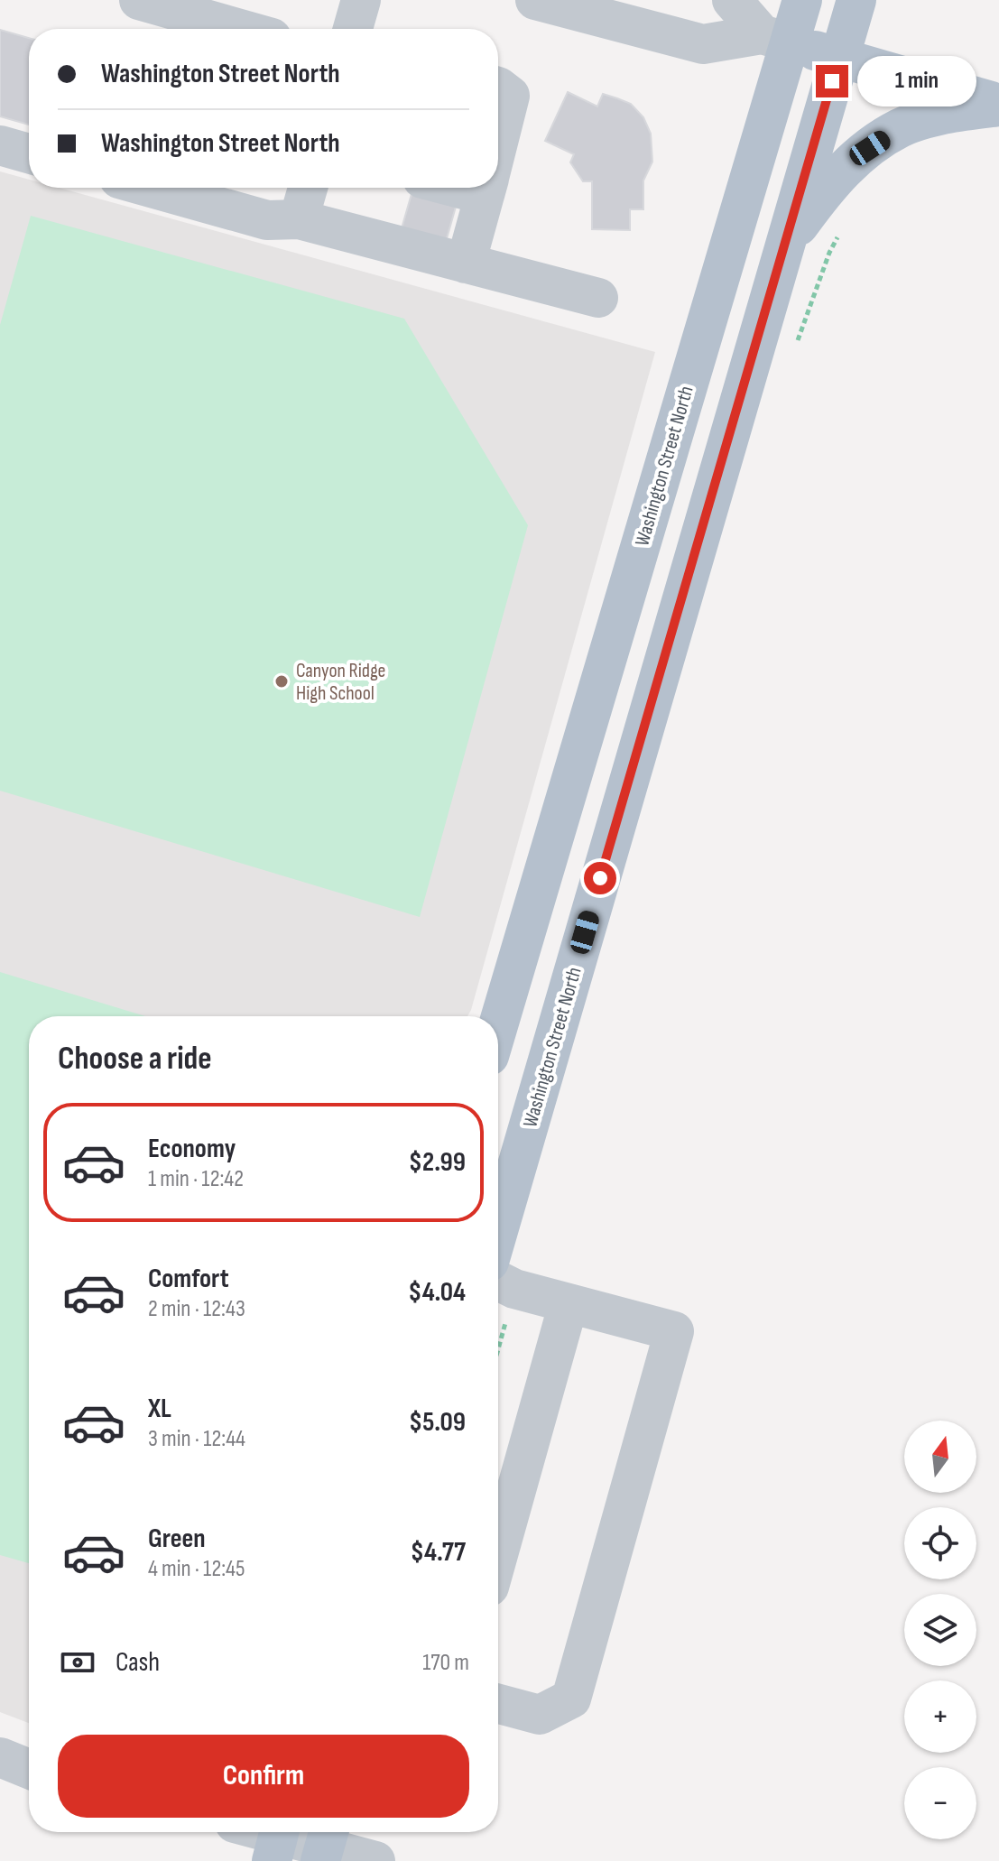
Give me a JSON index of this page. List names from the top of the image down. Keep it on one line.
{"streets":{"main road":["Washington Street North"]},"places":["Canyon Ridge High School"],"north":"top","page":{"banner":["Washington Street North","Washington Street North"],"bubble":"1 min","heading":"Choose a ride","list":[{"name":"Economy","note":"1 min · 12:42","value":"$2.99"},{"name":"Comfort","note":"2 min · 12:43","value":"$4.04"},{"name":"XL","note":"3 min · 12:44","value":"$5.09"},{"name":"Green","note":"4 min · 12:45","value":"$4.77"}],"map_buttons":["+","−"],"pay":["Cash","170 m"],"buttons":"Confirm"}}
